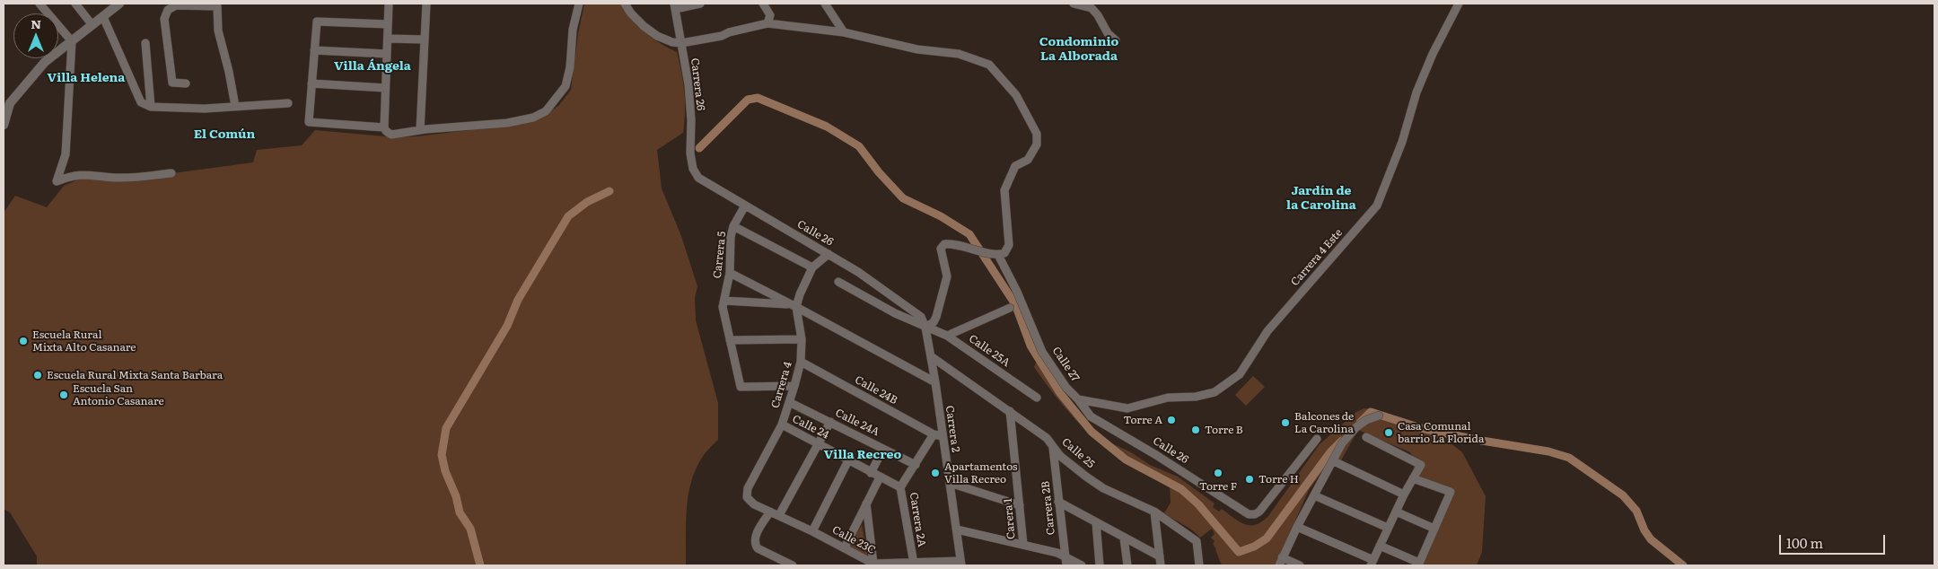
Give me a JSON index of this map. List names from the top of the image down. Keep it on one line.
{"streets":{"street":["Carrera 26","Calle 26","Carrera 5","Carrera 4 Este","Calle 25A","Calle 27","Carrera 4","Calle 24B","Calle 24A","Calle 24","Carrera 2","Calle 25","Carrera 2B","Carera 1","Carrera 2A","Calle 23C"]},"crossings":[["Carrera 26","Calle 26"],["Calle 26","Carrera 5"],["Calle 26","Calle 25A"],["Calle 26","Calle 27"],["Calle 26","Carrera 4"],["Calle 26","Carrera 2"],["Carrera 5","Carrera 4"],["Carrera 4 Este","Calle 27"],["Calle 25A","Carrera 2"],["Carrera 4","Calle 24B"],["Carrera 4","Calle 24A"],["Carrera 4","Calle 24"],["Carrera 4","Calle 23C"],["Calle 24B","Carrera 2"],["Calle 24B","Carrera 2A"],["Calle 24A","Carrera 2A"],["Calle 24","Carrera 2A"],["Carrera 2","Calle 25"],["Carrera 2","Calle 23C"],["Calle 25","Carrera 2B"],["Calle 25","Carera 1"],["Carrera 2A","Calle 23C"]],"districts":["Condominio La Alborada","Villa Ángela","Villa Helena","El Común","Jardín de la Carolina","Villa Recreo"],"places":["Escuela Rural Mixta Alto Casanare","Escuela Rural Mixta Santa Barbara","Escuela San Antonio Casanare","Torre A","Balcones de La Carolina","Torre B","Casa Comunal barrio La Florida","Apartamentos Villa Recreo","Torre F","Torre H"],"scale_bar":"100 m","north":"top"}
